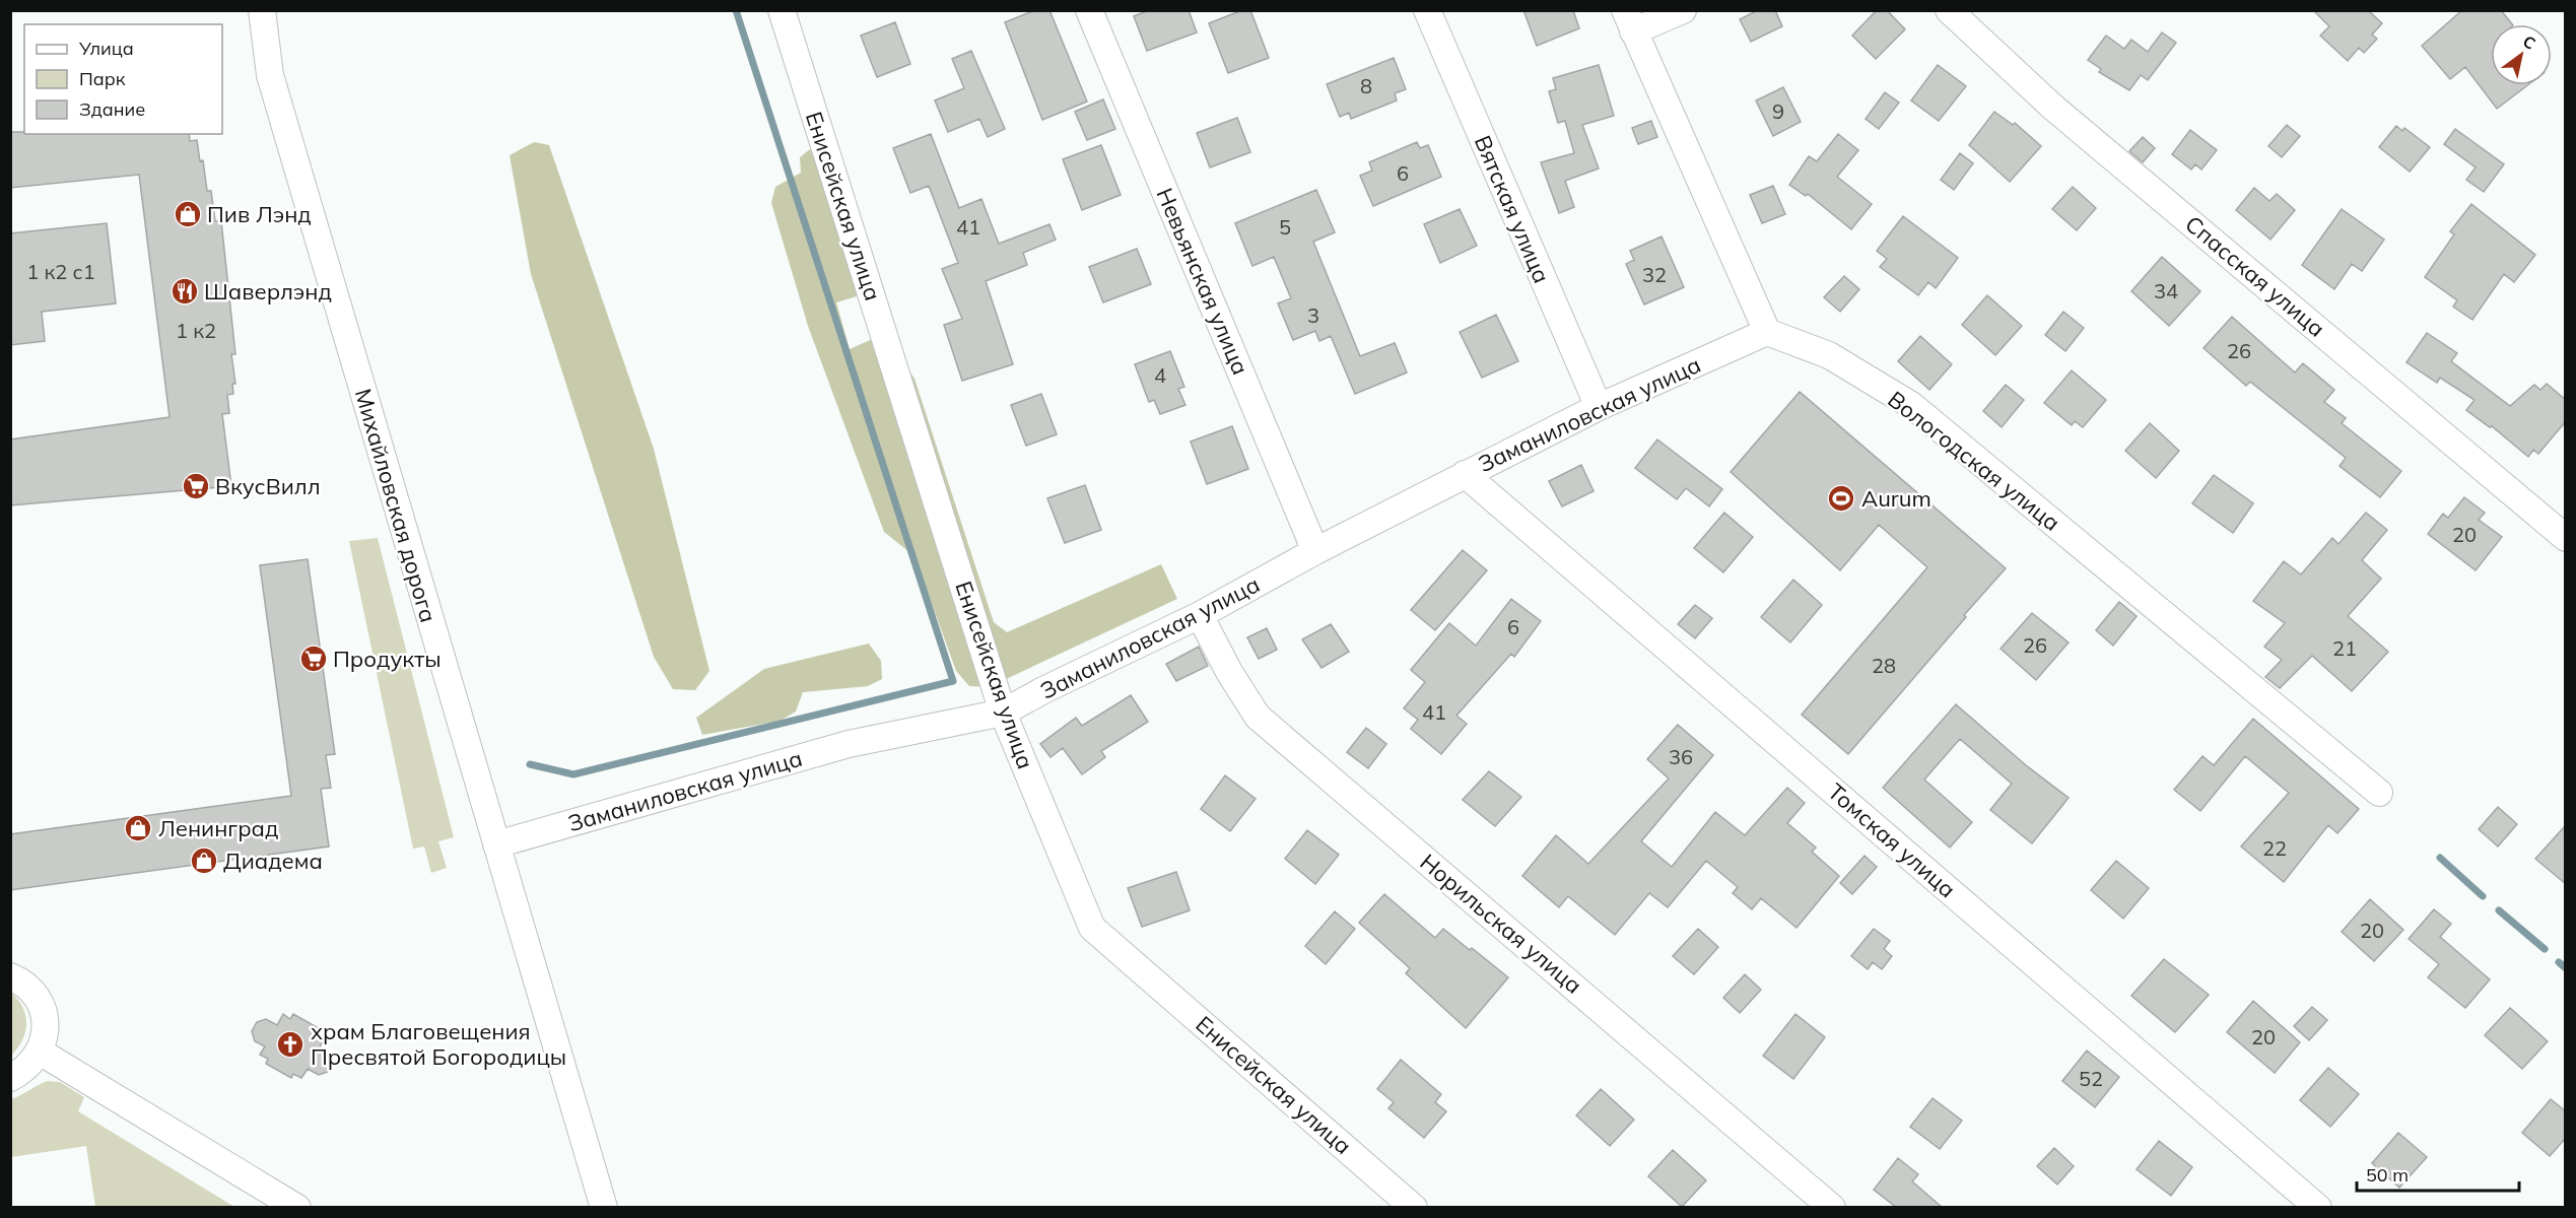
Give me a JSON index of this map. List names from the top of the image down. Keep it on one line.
{"streets":{"street":["Енисейская улица","Вятская улица","Спасская улица","Невьянская улица","Заманиловская улица","Вологодская улица","Михайловская дорога","Томская улица","Норильская улица"]},"crossings":[["Енисейская улица","Заманиловская улица"],["Вятская улица","Заманиловская улица"],["Невьянская улица","Заманиловская улица"],["Заманиловская улица","Вологодская улица"],["Заманиловская улица","Михайловская дорога"],["Заманиловская улица","Томская улица"],["Заманиловская улица","Норильская улица"]],"places":{"shop":["Пив Лэнд","Ленинград","Диадема"],"restaurant":["Шаверлэнд"],"supermarket":["ВкусВилл","Продукты"],"sports":["Aurum"],"church":["храм Благовещения Пресвятой Богородицы"]},"house_numbers":["8","9","6","41","5","1 к2 с1","32","34","3","1 к2","26","4","20","6","26","21","28","41","36","22","20","20","52"],"legend":["Улица","Парк","Здание"],"scale_bar":"50 m","north":"top right"}
